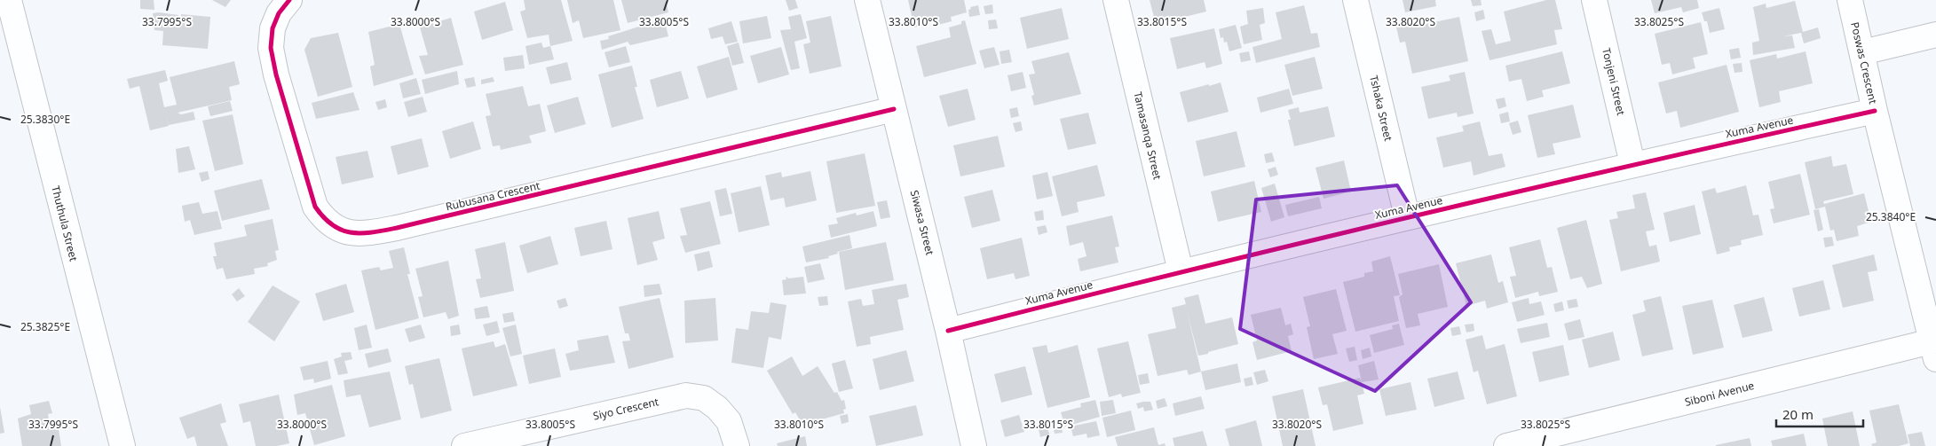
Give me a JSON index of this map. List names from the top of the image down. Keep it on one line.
{"streets":{"street":["Poswas Crescent","Tonjeni Street","Tshaka Street","Xuma Avenue","Tamasanqa Street","Rubusana Crescent","Siwasa Street","Thuthula Street","Siboni Avenue","Siyo Crescent"]},"crossings":[["Poswas Crescent","Xuma Avenue"],["Poswas Crescent","Siboni Avenue"],["Tonjeni Street","Xuma Avenue"],["Tshaka Street","Xuma Avenue"],["Xuma Avenue","Tamasanqa Street"],["Xuma Avenue","Siwasa Street"],["Rubusana Crescent","Siwasa Street"]],"scale_bar":"20 m","coordinates":["33.7995°S","33.8000°S","33.8005°S","33.8010°S","33.8015°S","33.8020°S","33.8025°S","25.3830°E","25.3840°E","25.3825°E"]}
